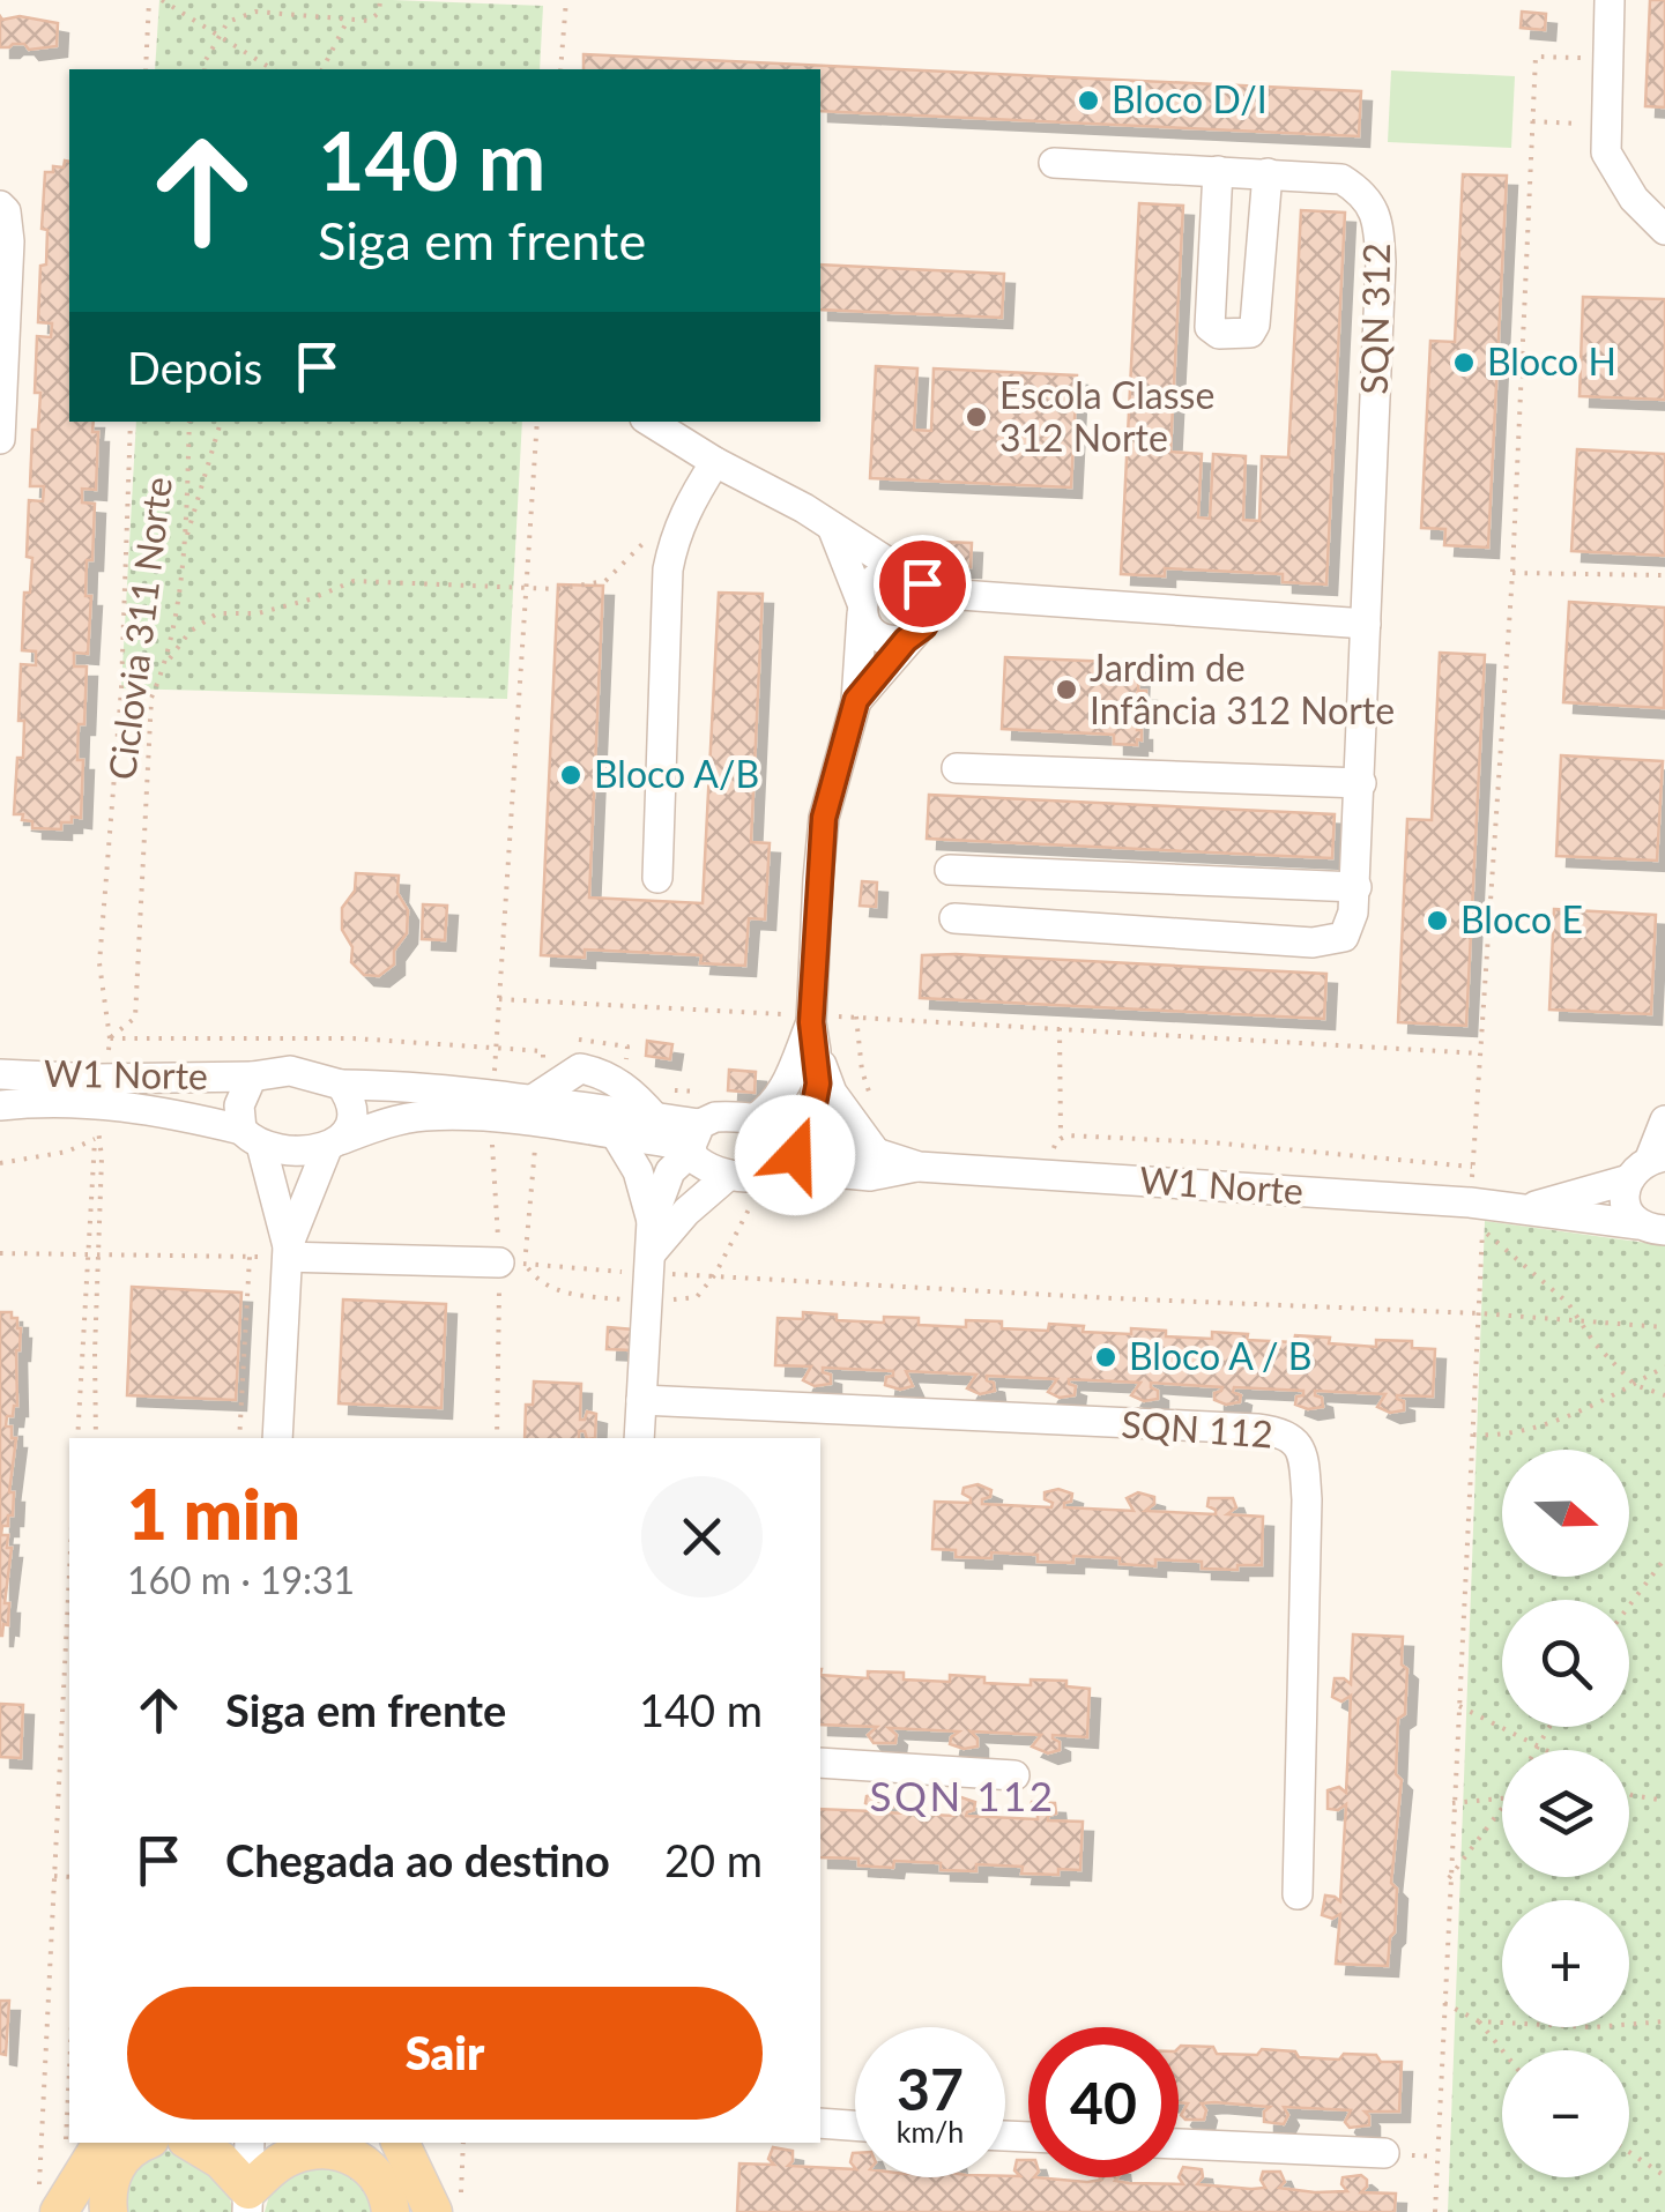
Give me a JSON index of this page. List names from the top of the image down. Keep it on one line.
{"streets":{"street":["SQN 312","W1 Norte","SQN 112"],"path":["Ciclovia 311 Norte"]},"districts":["SQN 112"],"places":["Bloco D/I","Bloco H","Escola Classe 312 Norte","Jardim de Infância 312 Norte","Bloco A/B","Bloco E","Bloco A / B"],"north":"right","page":{"turn":["140 m","Siga em frente"],"then":"Depois","heading":["1 min","160 m · 19:31"],"map_buttons":["+","−"],"list":[{"name":"Siga em frente","value":"140 m"},{"name":"Chegada ao destino","value":"20 m"}],"buttons":"Sair","speed":"37 km/h","limit":"40"}}
